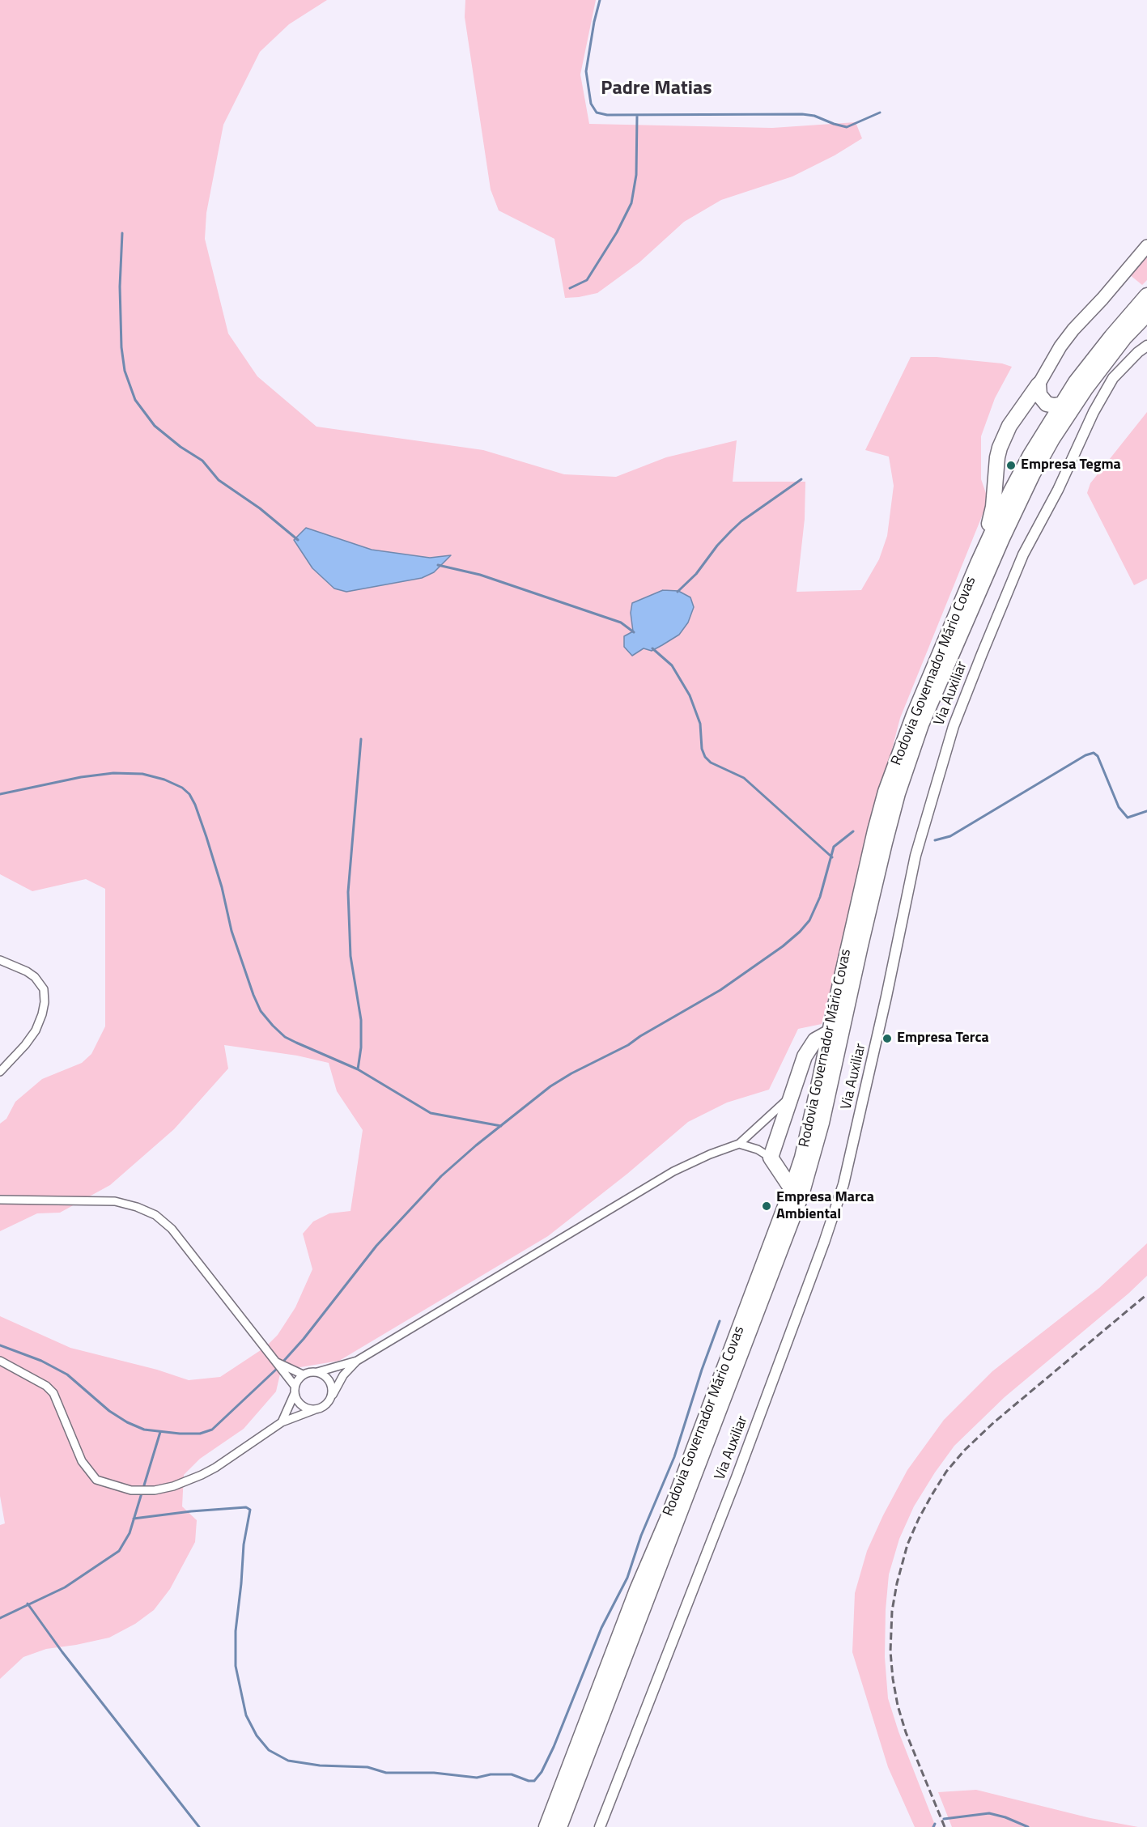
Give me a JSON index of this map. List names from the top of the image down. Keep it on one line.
{"streets":{"highway":["Rodovia Governador Mário Covas"],"street":["Via Auxiliar"]},"districts":["Padre Matias"],"places":["Empresa Tegma","Empresa Terca","Empresa Marca Ambiental"]}
